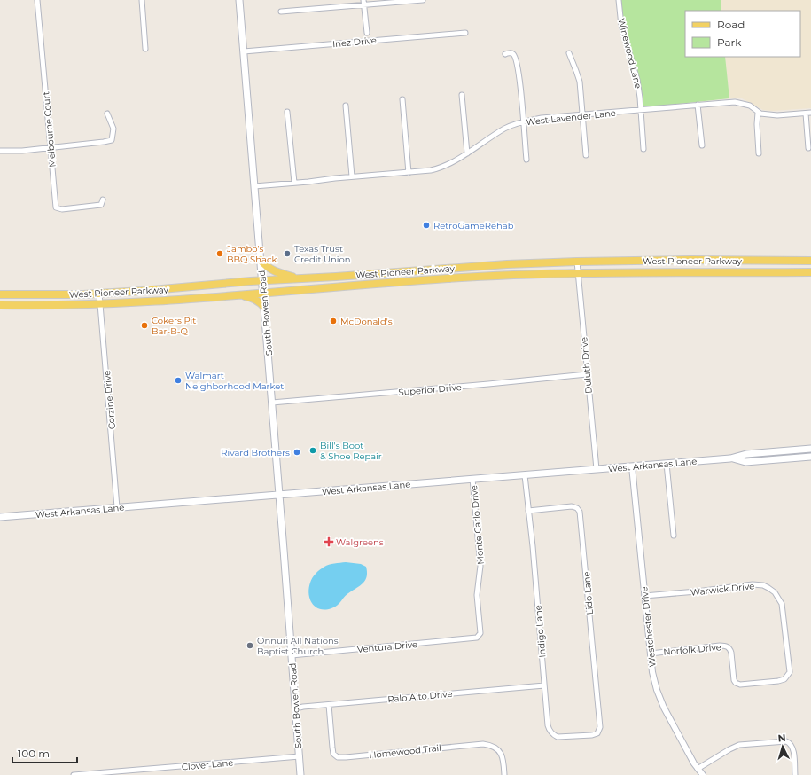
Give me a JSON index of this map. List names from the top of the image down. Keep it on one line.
{"streets":{"main road":["West Pioneer Parkway","South Bowen Road","West Arkansas Lane"],"street":["Inez Drive","Winewood Lane","West Lavender Lane","Melbourne Court","Duluth Drive","Superior Drive","Corzine Drive","Monte Carlo Drive","Warwick Drive","Lido Lane","Westchester Drive","Indigo Lane","Ventura Drive","Norfolk Drive","Palo Alto Drive","Homewood Trail","Clover Lane"]},"crossings":[["Inez Drive","South Bowen Road"],["Winewood Lane","West Lavender Lane"],["West Lavender Lane","South Bowen Road"],["West Pioneer Parkway","South Bowen Road"],["West Pioneer Parkway","Duluth Drive"],["West Pioneer Parkway","Corzine Drive"],["South Bowen Road","Superior Drive"],["South Bowen Road","West Arkansas Lane"],["South Bowen Road","Ventura Drive"],["South Bowen Road","Palo Alto Drive"],["South Bowen Road","Clover Lane"],["Duluth Drive","Superior Drive"],["Duluth Drive","West Arkansas Lane"],["Corzine Drive","West Arkansas Lane"],["West Arkansas Lane","Monte Carlo Drive"],["West Arkansas Lane","Westchester Drive"],["West Arkansas Lane","Indigo Lane"],["Monte Carlo Drive","Ventura Drive"],["Warwick Drive","Westchester Drive"],["Warwick Drive","Norfolk Drive"],["Lido Lane","Indigo Lane"],["Westchester Drive","Norfolk Drive"],["Indigo Lane","Palo Alto Drive"],["Palo Alto Drive","Homewood Trail"]],"places":{"other":["RetroGameRehab","Jambo's BBQ Shack","Texas Trust Credit Union","McDonald's","Cokers Pit Bar-B-Q","Walmart Neighborhood Market","Bill's Boot & Shoe Repair","Rivard Brothers","Onnuri All Nations Baptist Church"],"health":["Walgreens"]},"legend":["Road","Park"],"scale_bar":"100 m","north":"top"}
